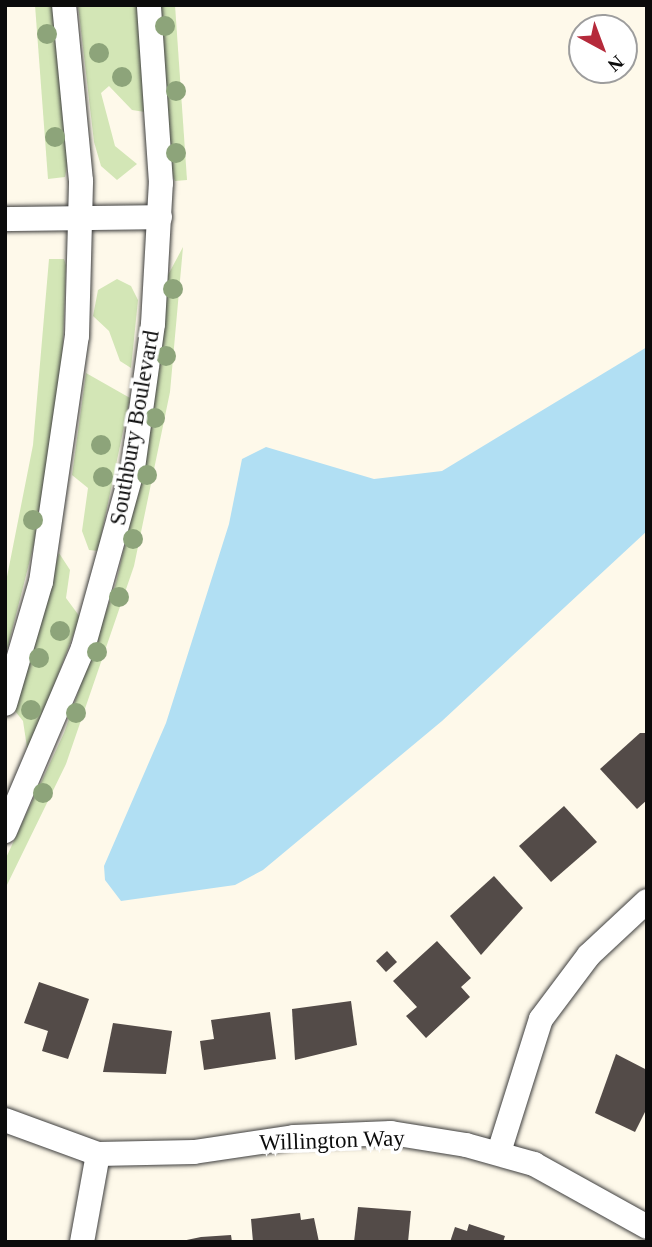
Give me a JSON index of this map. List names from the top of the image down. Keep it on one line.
{"streets":{"street":["Southbury Boulevard","Willington Way"]},"north":"bottom right"}
